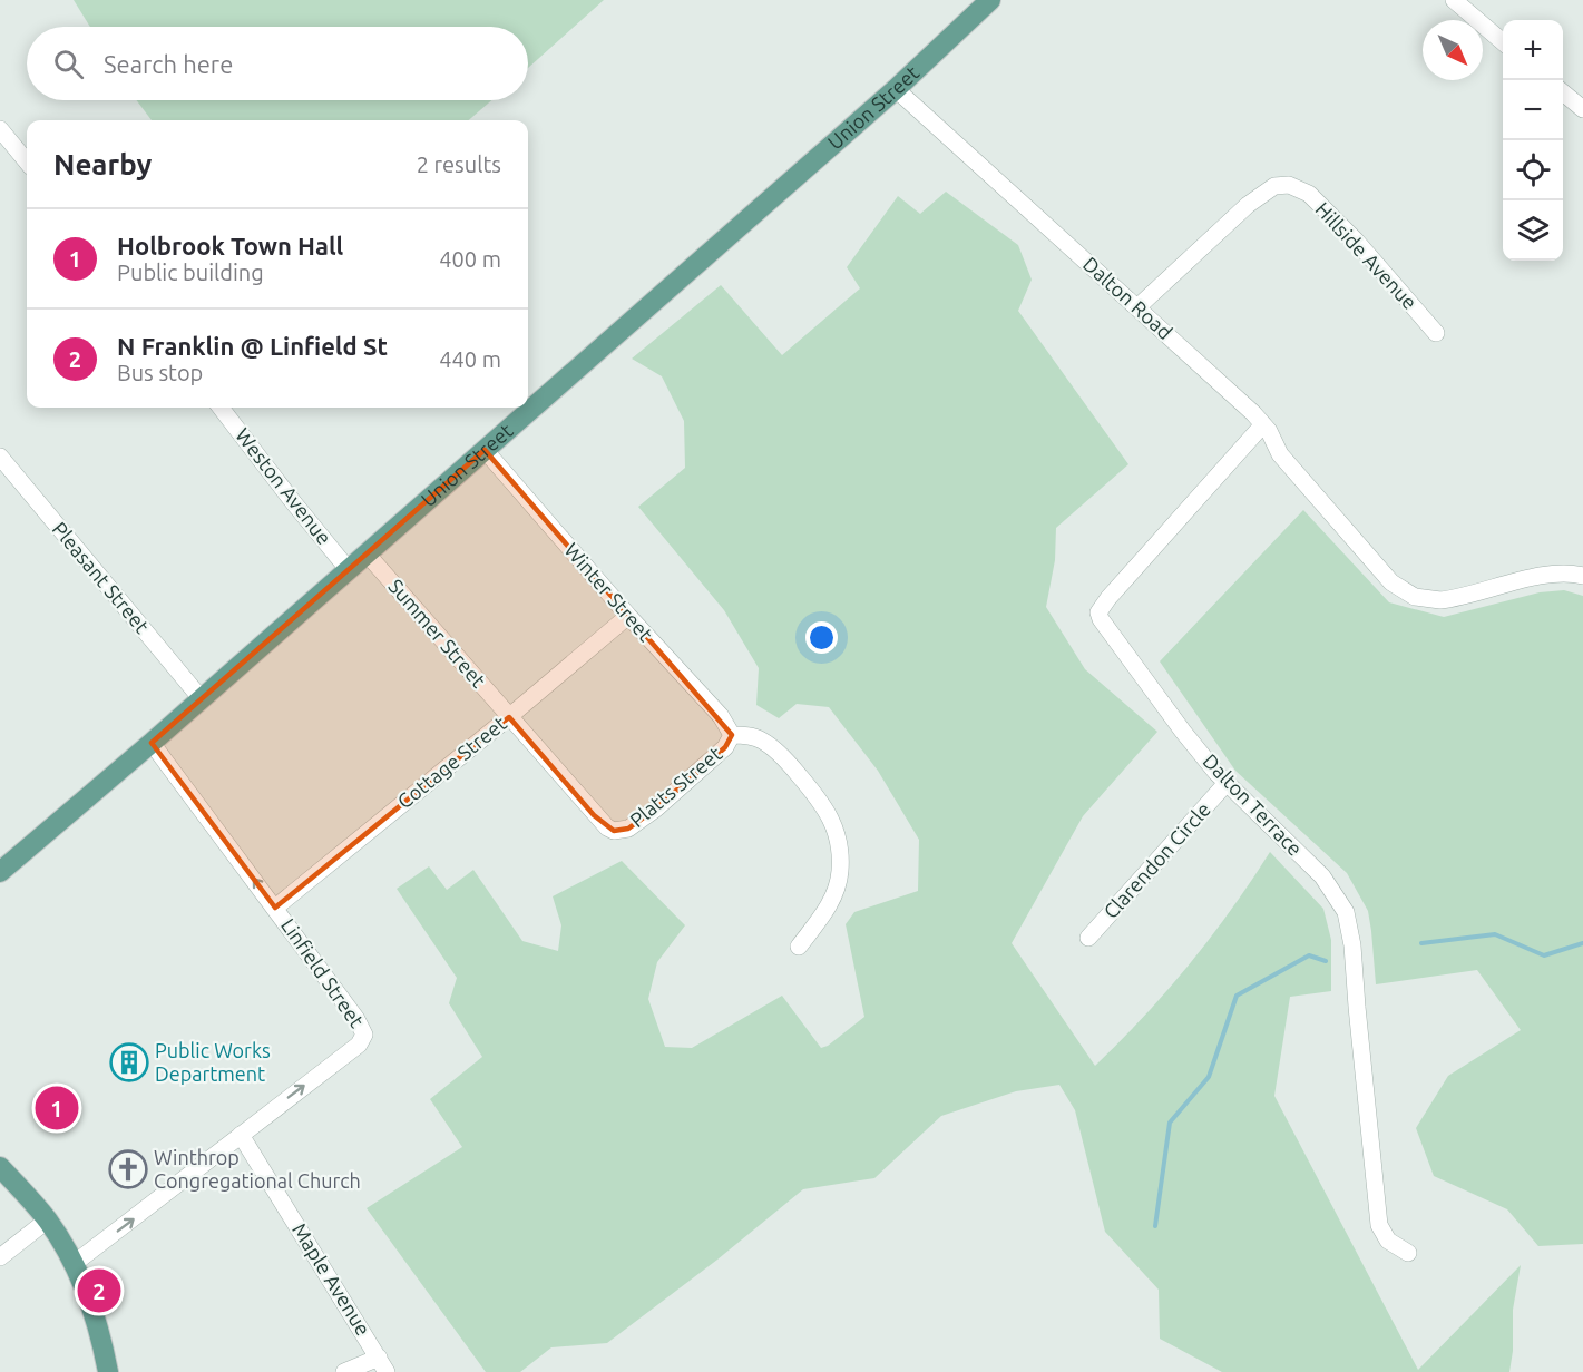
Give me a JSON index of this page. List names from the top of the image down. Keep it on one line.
{"streets":{"main road":["Union Street"],"street":["Hillside Avenue","Dalton Road","Weston Avenue","Pleasant Street","Winter Street","Summer Street","Cottage Street","Platts Street","Dalton Terrace","Clarendon Circle","Linfield Street","Maple Avenue"]},"crossings":[["Union Street","Dalton Road"],["Union Street","Weston Avenue"],["Union Street","Pleasant Street"],["Union Street","Winter Street"],["Union Street","Summer Street"],["Union Street","Linfield Street"],["Hillside Avenue","Dalton Road"],["Dalton Road","Dalton Terrace"],["Winter Street","Cottage Street"],["Winter Street","Platts Street"],["Summer Street","Cottage Street"],["Summer Street","Platts Street"],["Cottage Street","Linfield Street"],["Dalton Terrace","Clarendon Circle"],["Linfield Street","Maple Avenue"]],"places":{"building":["Public Works Department"],"church":["Winthrop Congregational Church"]},"north":"bottom right","page":{"map_buttons":["+","−"],"search":"Search here","heading":["Nearby","2 results"],"list":[{"mark":"1","name":"Holbrook Town Hall","note":"Public building","value":"400 m"},{"mark":"2","name":"N Franklin @ Linfield St","note":"Bus stop","value":"440 m"}],"pins":["1","2"]}}
